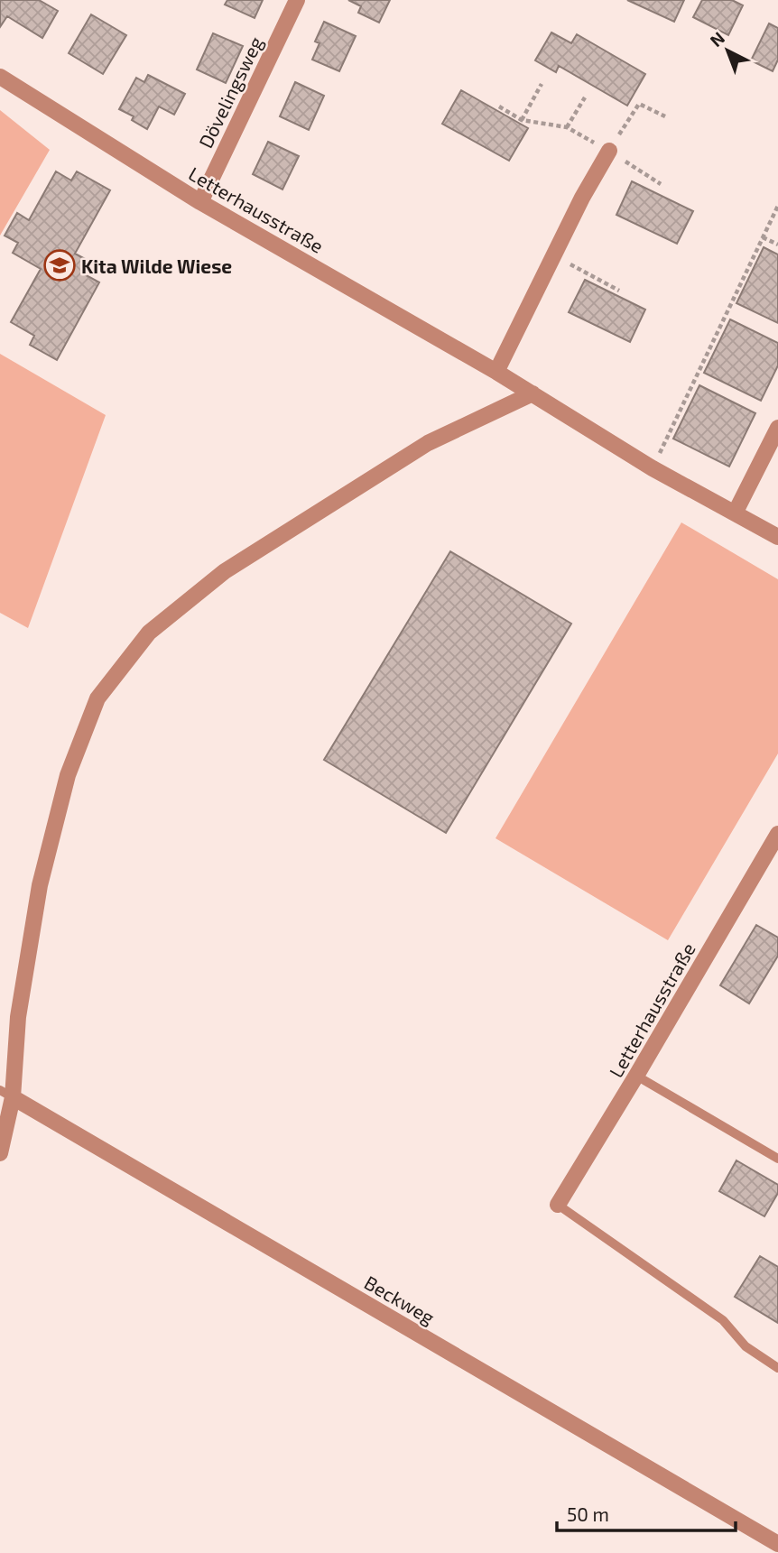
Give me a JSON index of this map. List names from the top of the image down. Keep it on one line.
{"streets":{"street":["Dövelingsweg","Letterhausstraße","Beckweg"]},"crossings":[["Dövelingsweg","Letterhausstraße"]],"places":{"school or university":["Kita Wilde Wiese"]},"scale_bar":"50 m","north":"top left"}
